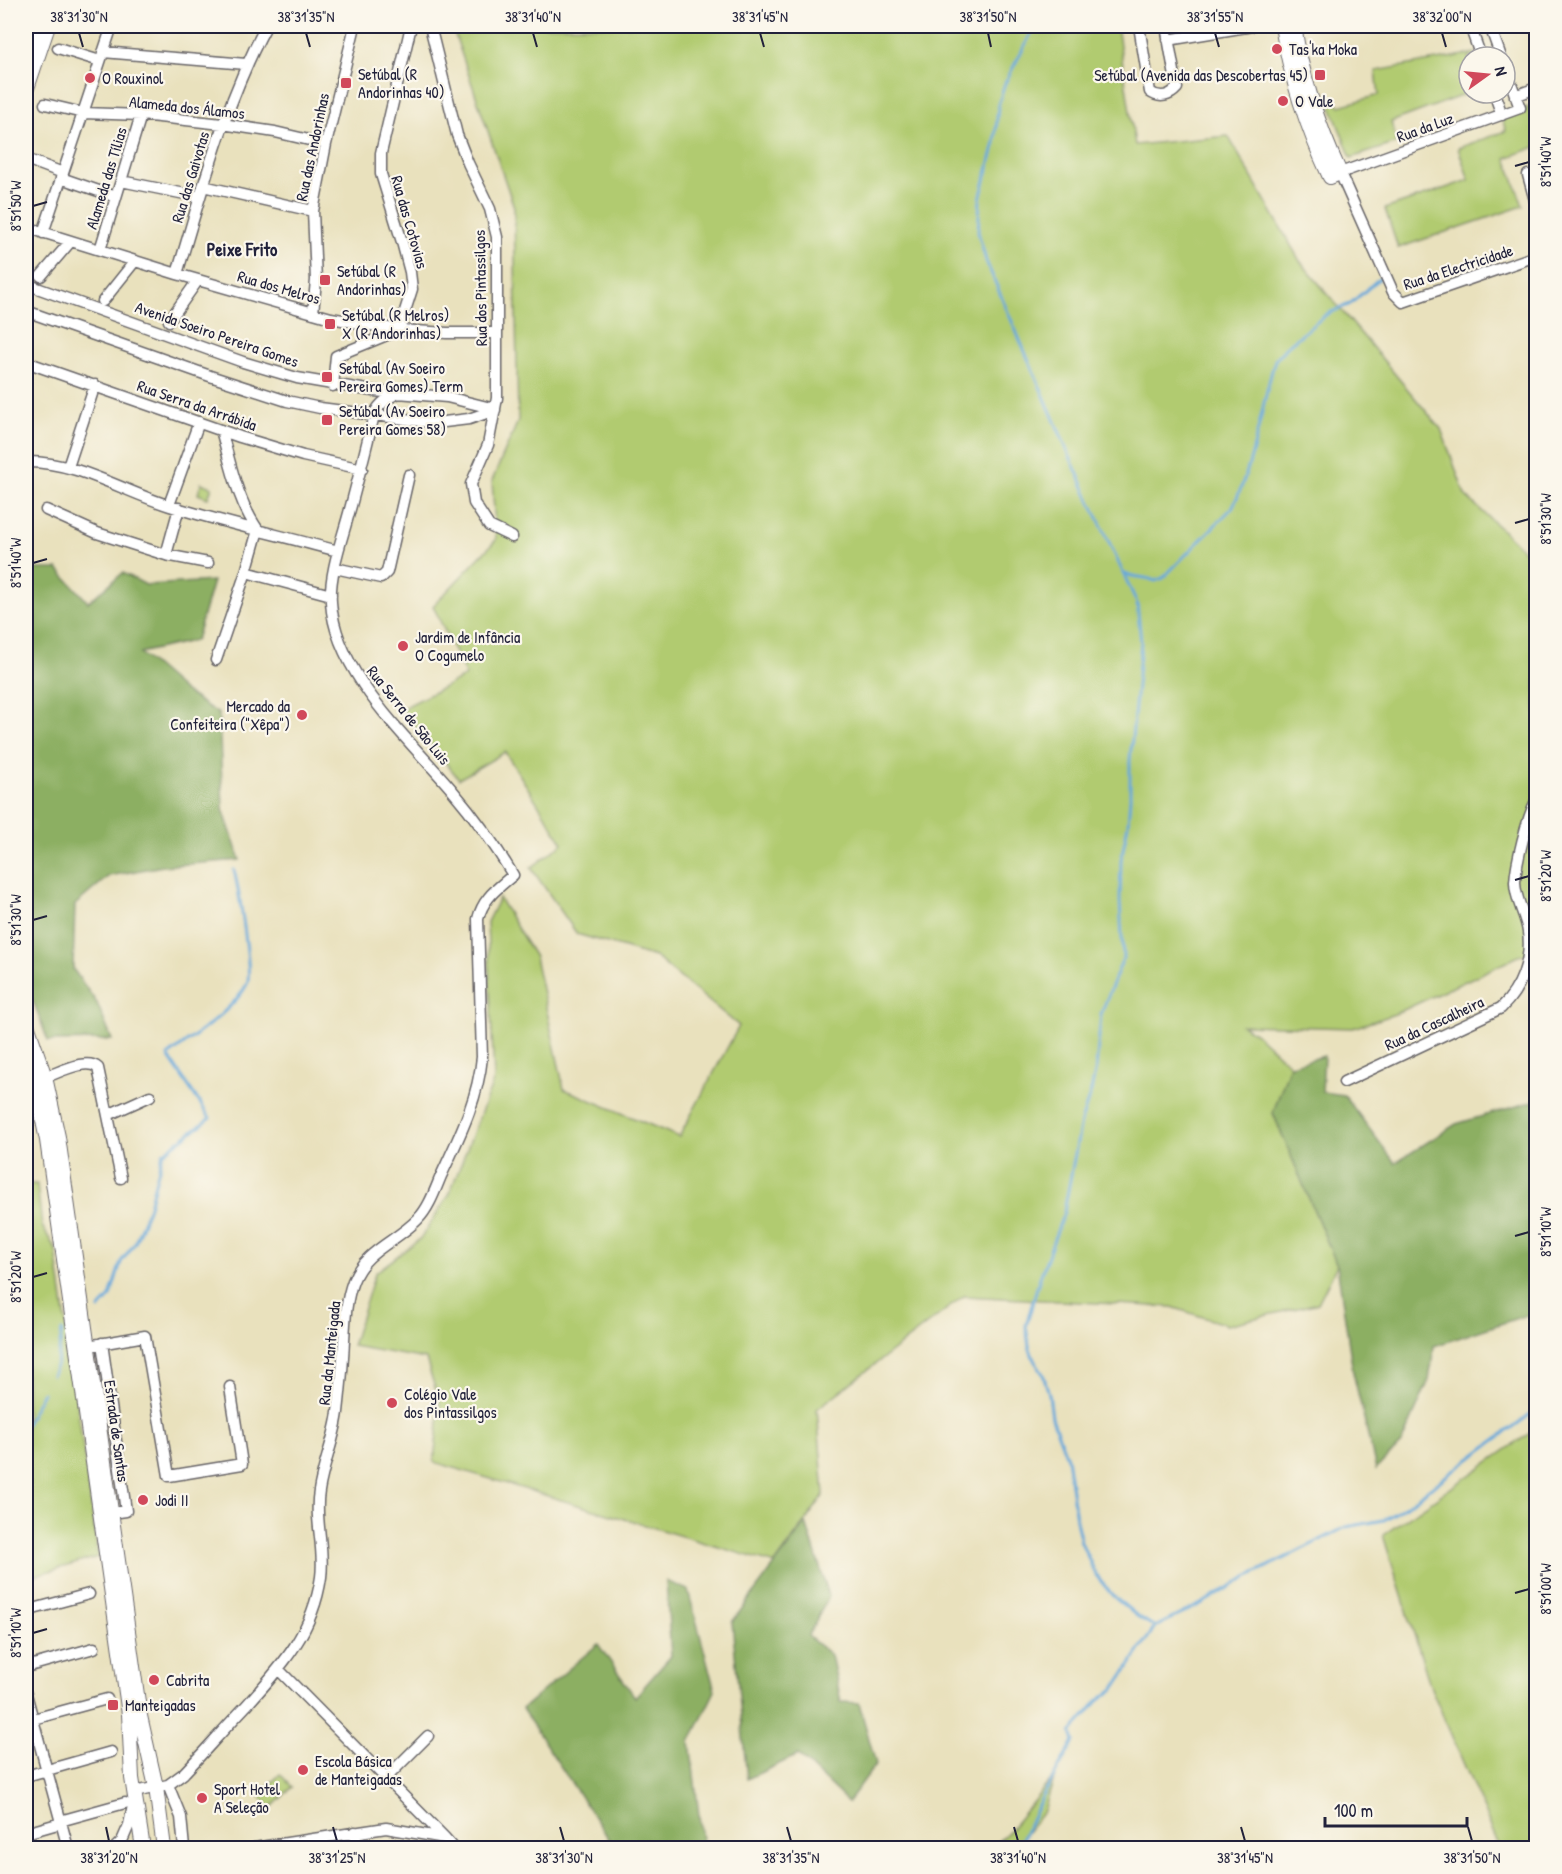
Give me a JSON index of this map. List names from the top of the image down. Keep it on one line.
{"streets":{"main road":["Estrada de Santas"],"street":["Alameda dos Álamos","Rua da Luz","Rua das Andorinhas","Rua das Gaivotas","Alameda das Tílias","Rua das Cotovias","Rua da Electricidade","Rua dos Melros","Rua dos Pintassilgos","Avenida Soeiro Pereira Gomes","Rua Serra da Arrábida","Rua Serra de São Luis","Rua da Cascalheira","Rua da Manteigada"]},"crossings":[["Alameda dos Álamos","Rua das Andorinhas"],["Alameda dos Álamos","Rua das Gaivotas"],["Alameda dos Álamos","Alameda das Tílias"],["Rua da Luz","Rua da Electricidade"],["Rua das Andorinhas","Rua dos Melros"],["Rua das Gaivotas","Rua dos Melros"],["Alameda das Tílias","Rua dos Melros"],["Rua das Cotovias","Rua dos Melros"],["Rua dos Melros","Rua dos Pintassilgos"],["Rua dos Pintassilgos","Avenida Soeiro Pereira Gomes"],["Rua Serra da Arrábida","Rua Serra de São Luis"],["Rua Serra de São Luis","Rua da Manteigada"],["Rua da Manteigada","Estrada de Santas"]],"districts":["Peixe Frito"],"places":{"other":["Tas'ka Moka","O Rouxinol","O Vale","Jardim de Infância O Cogumelo","Mercado da Confeiteira (\"Xêpa\")","Colégio Vale dos Pintassilgos","Jodi II","Cabrita","Escola Básica de Manteigadas","Sport Hotel A Seleção"],"transit":["Setúbal (Avenida das Descobertas 45)","Setúbal (R Andorinhas 40)","Setúbal (R Andorinhas)","Setúbal (R Melros) X (R Andorinhas)","Setúbal (Av Soeiro Pereira Gomes) Term","Setúbal (Av Soeiro Pereira Gomes 58)","Manteigadas"]},"scale_bar":"100 m","north":"right","coordinates":["38°31'30\"N","38°31'35\"N","38°31'40\"N","38°31'45\"N","38°31'50\"N","38°31'55\"N","38°32'00\"N","8°51'40\"W","8°51'50\"W","8°51'30\"W","8°51'20\"W","8°51'10\"W","8°51'00\"W","38°31'20\"N","38°31'25\"N"]}
